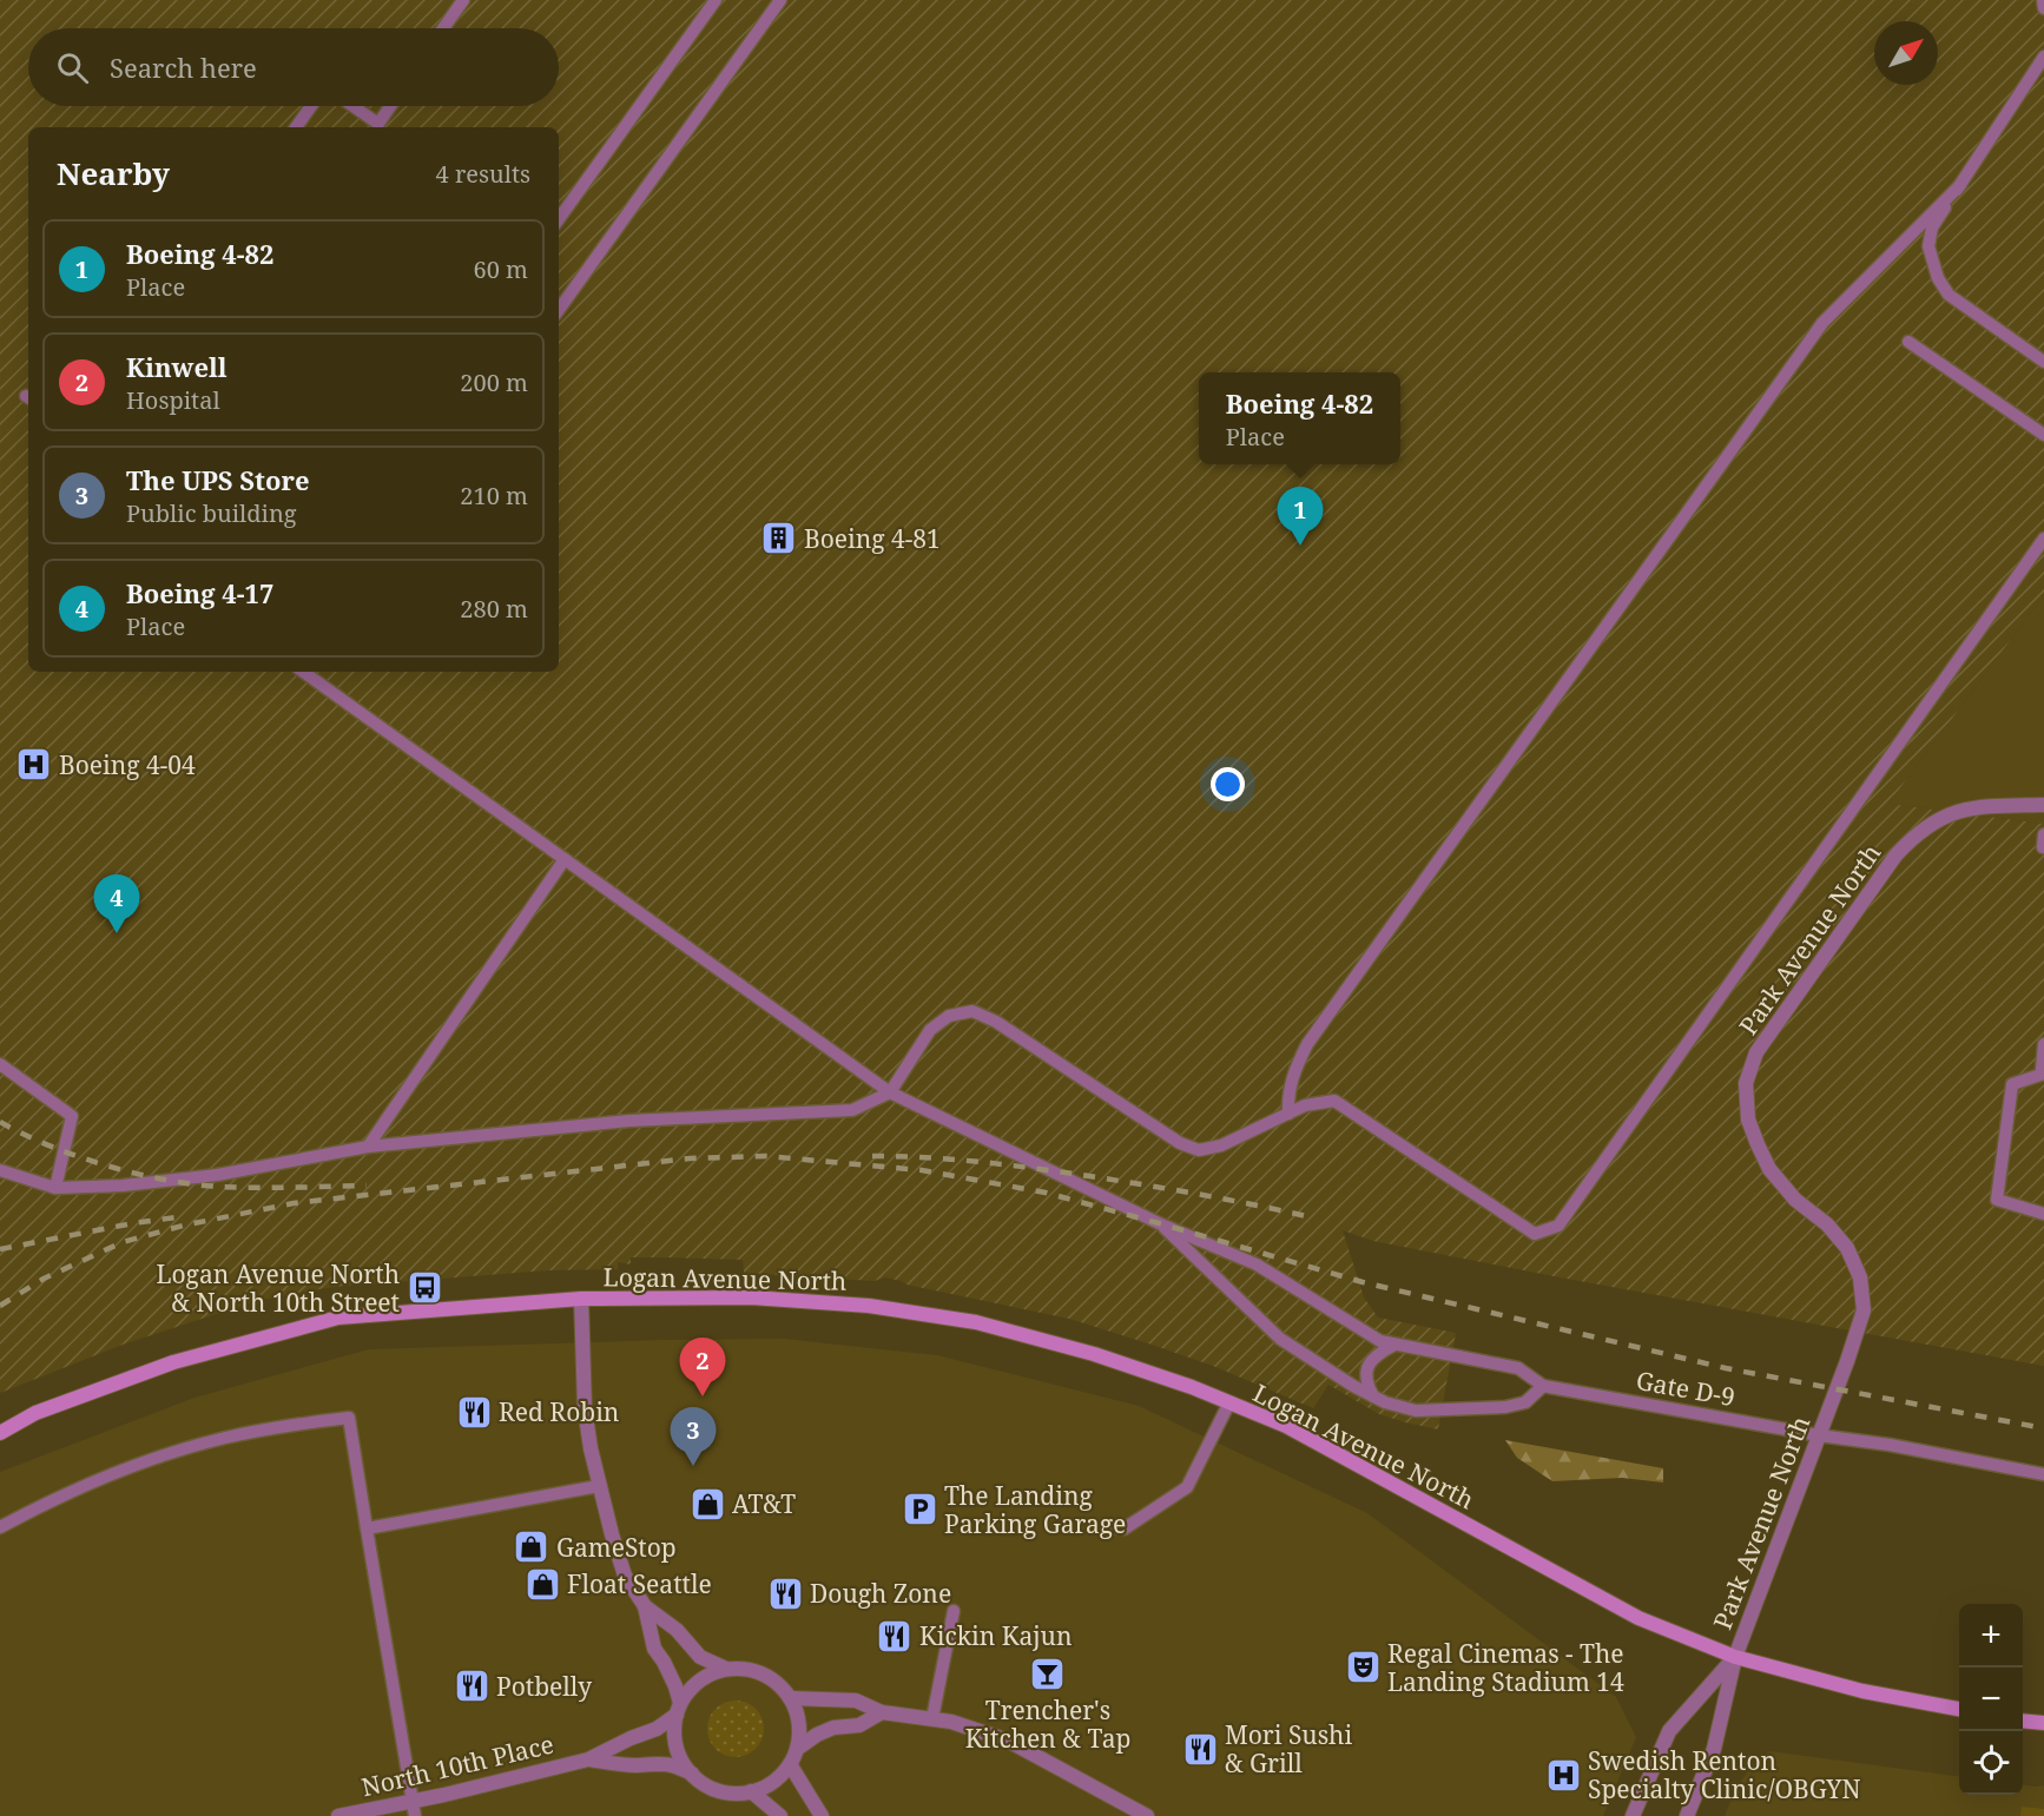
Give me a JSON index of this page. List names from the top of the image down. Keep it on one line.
{"streets":{"main road":["Logan Avenue North"],"street":["Park Avenue North","North 10th Place"],"lane":["Gate D-9"]},"crossings":[["Park Avenue North","Logan Avenue North"],["Park Avenue North","Gate D-9"]],"places":{"building":["Boeing 4-81"],"hospital":["Boeing 4-04","Swedish Renton Specialty Clinic/OBGYN"],"bus stop":["Logan Avenue North & North 10th Street"],"restaurant":["Red Robin","Dough Zone","Kickin Kajun","Potbelly","Mori Sushi & Grill"],"shop":["AT&T","GameStop","Float Seattle"],"parking":["The Landing Parking Garage"],"theatre":["Regal Cinemas - The Landing Stadium 14"],"bar":["Trencher's Kitchen & Tap"]},"north":"top right","page":{"search":"Search here","heading":["Nearby","4 results"],"list":[{"mark":"1","name":"Boeing 4-82","note":"Place","value":"60 m"},{"mark":"2","name":"Kinwell","note":"Hospital","value":"200 m"},{"mark":"3","name":"The UPS Store","note":"Public building","value":"210 m"},{"mark":"4","name":"Boeing 4-17","note":"Place","value":"280 m"}],"popup":["Boeing 4-82","Place"],"pins":["1","4","2","3"],"map_buttons":["+","−"]}}
